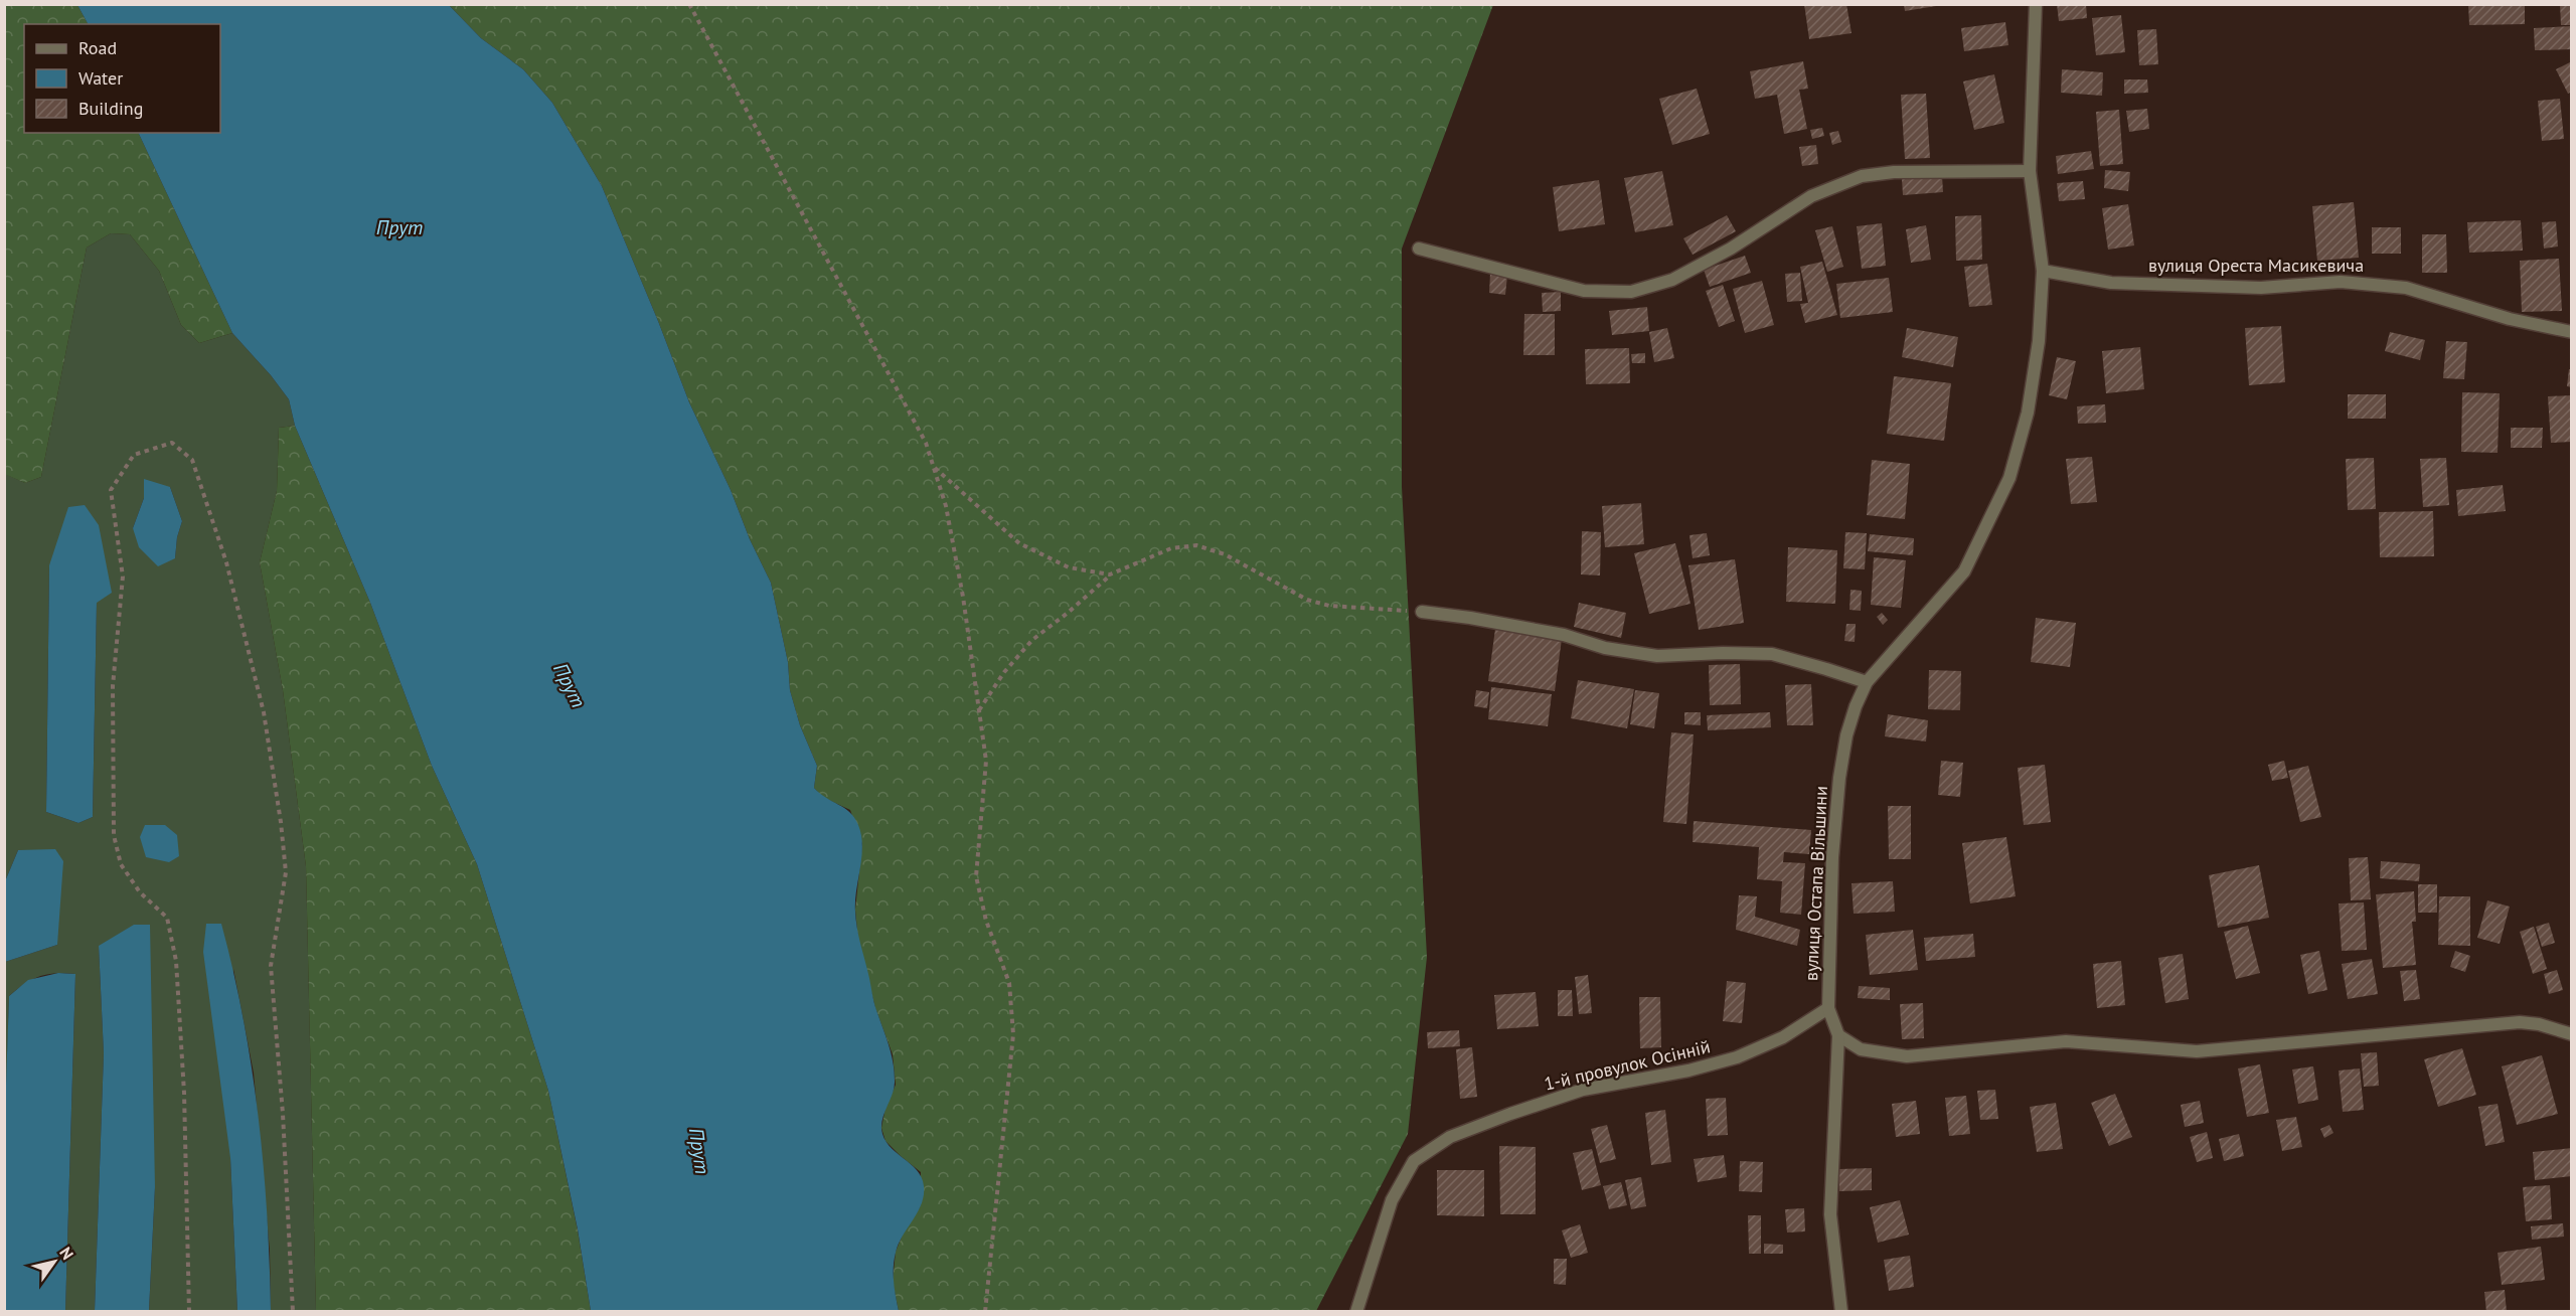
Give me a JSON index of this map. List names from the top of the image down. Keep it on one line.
{"streets":{"street":["вулиця Ореста Масикевича","вулиця Остапа Вільшини","1-й провулок Осінній"]},"crossings":[["вулиця Ореста Масикевича","вулиця Остапа Вільшини"],["вулиця Остапа Вільшини","1-й провулок Осінній"]],"water":["Прут"],"legend":["Road","Water","Building"],"north":"top right"}
